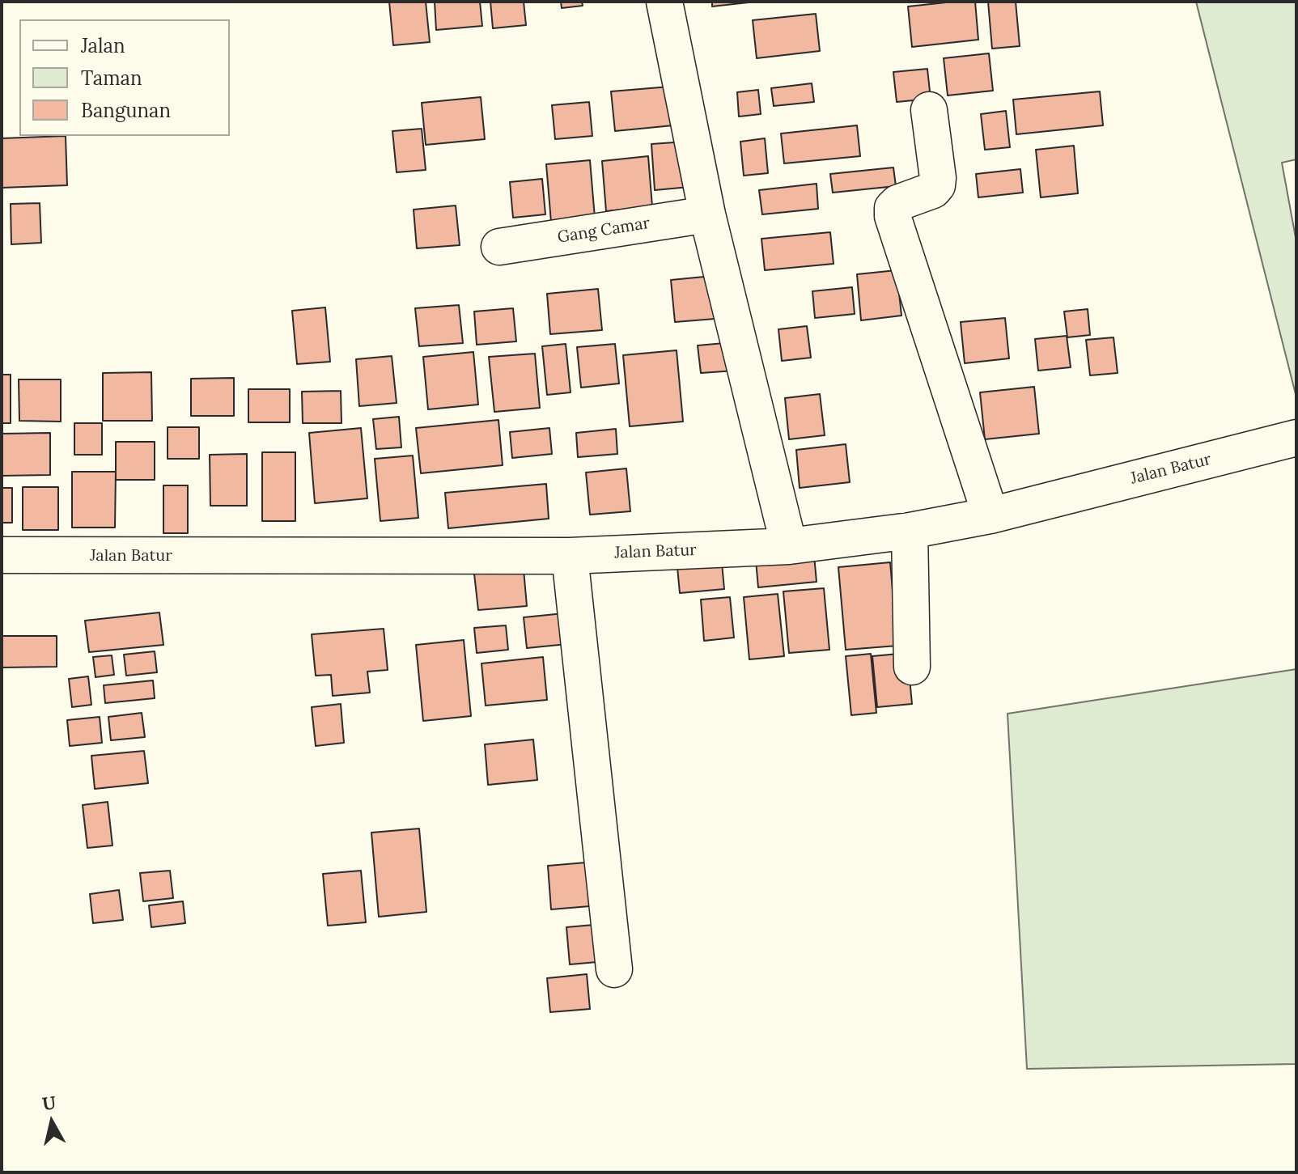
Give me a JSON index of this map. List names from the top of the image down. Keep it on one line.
{"streets":{"street":["Gang Camar","Jalan Batur"]},"legend":["Jalan","Taman","Bangunan"],"north":"top"}
